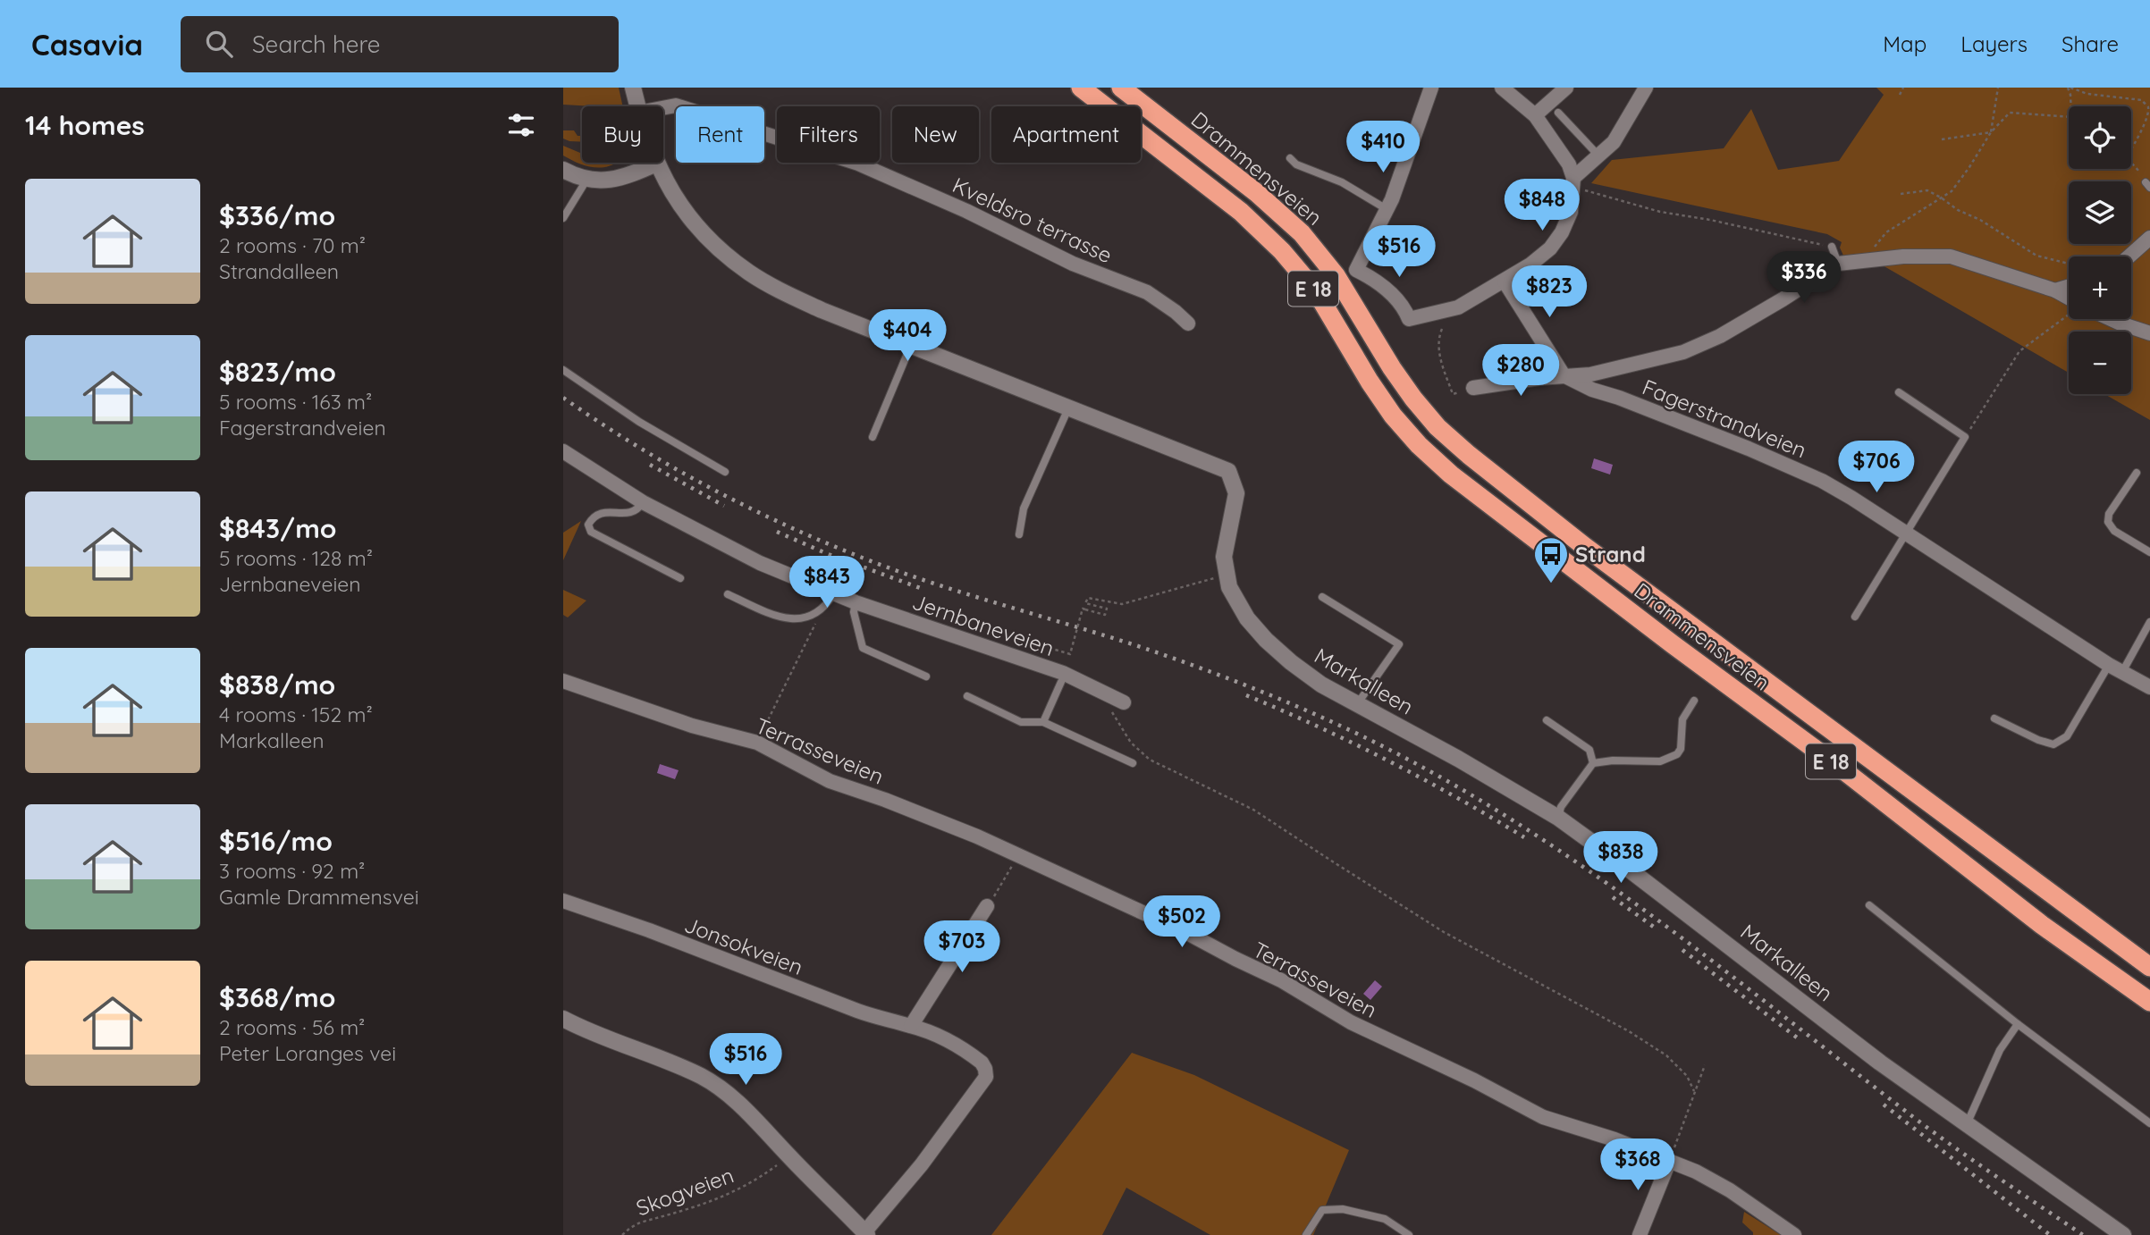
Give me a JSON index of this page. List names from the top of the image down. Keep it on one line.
{"streets":{"highway":["Drammensveien","E 18"],"main road":["Markalleen"],"street":["Kveldsro terrasse","Fagerstrandveien","Jernbaneveien","Terrasseveien","Jonsokveien"],"path":["Skogveien"]},"places":{"bus stop":["Strand"]},"page":{"header":"Casavia","search":"Search here","nav":["Map","Layers","Share"],"heading":"14 homes","map_buttons":["+","−"],"chip":["Buy","Rent","Filters","New","Apartment"],"price":["$410","$848","$516","$336","$823","$404","$280","$706","$843","$838","$502","$703","$516","$368"],"list":[{"name":"$336/mo","note":"2 rooms · 70 m² · Strandalleen"},{"name":"$823/mo","note":"5 rooms · 163 m² · Fagerstrandveien"},{"name":"$843/mo","note":"5 rooms · 128 m² · Jernbaneveien"},{"name":"$838/mo","note":"4 rooms · 152 m² · Markalleen"},{"name":"$516/mo","note":"3 rooms · 92 m² · Gamle Drammensvei"},{"name":"$368/mo","note":"2 rooms · 56 m² · Peter Loranges vei"}]}}
